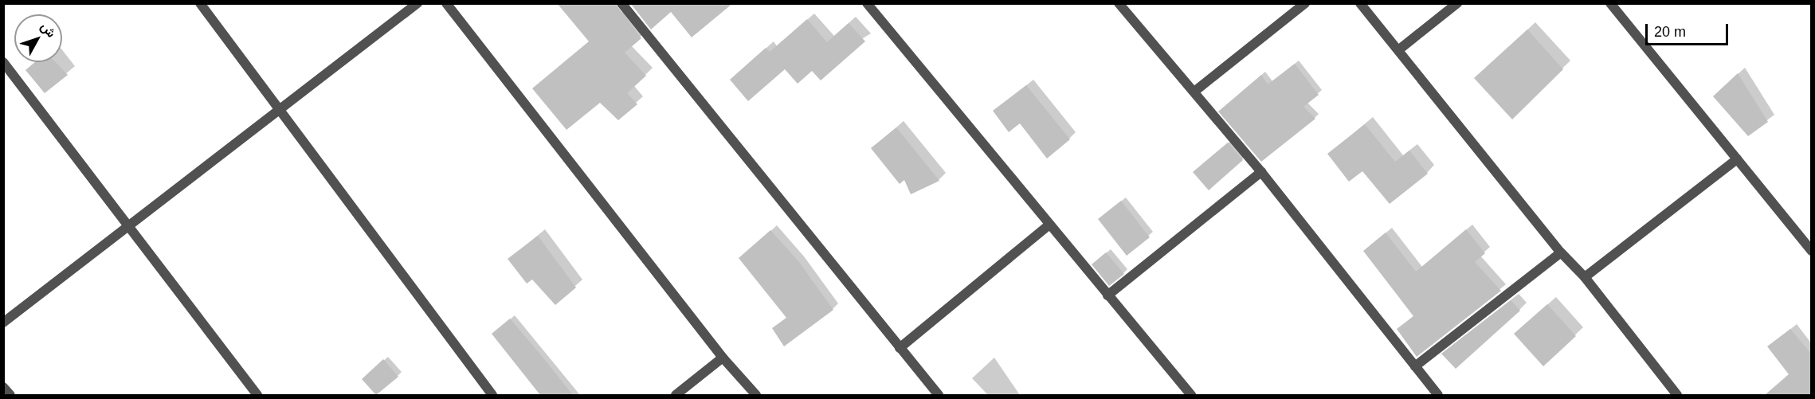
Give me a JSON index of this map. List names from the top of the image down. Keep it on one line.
{"scale_bar":"20 m","north":"top right"}
